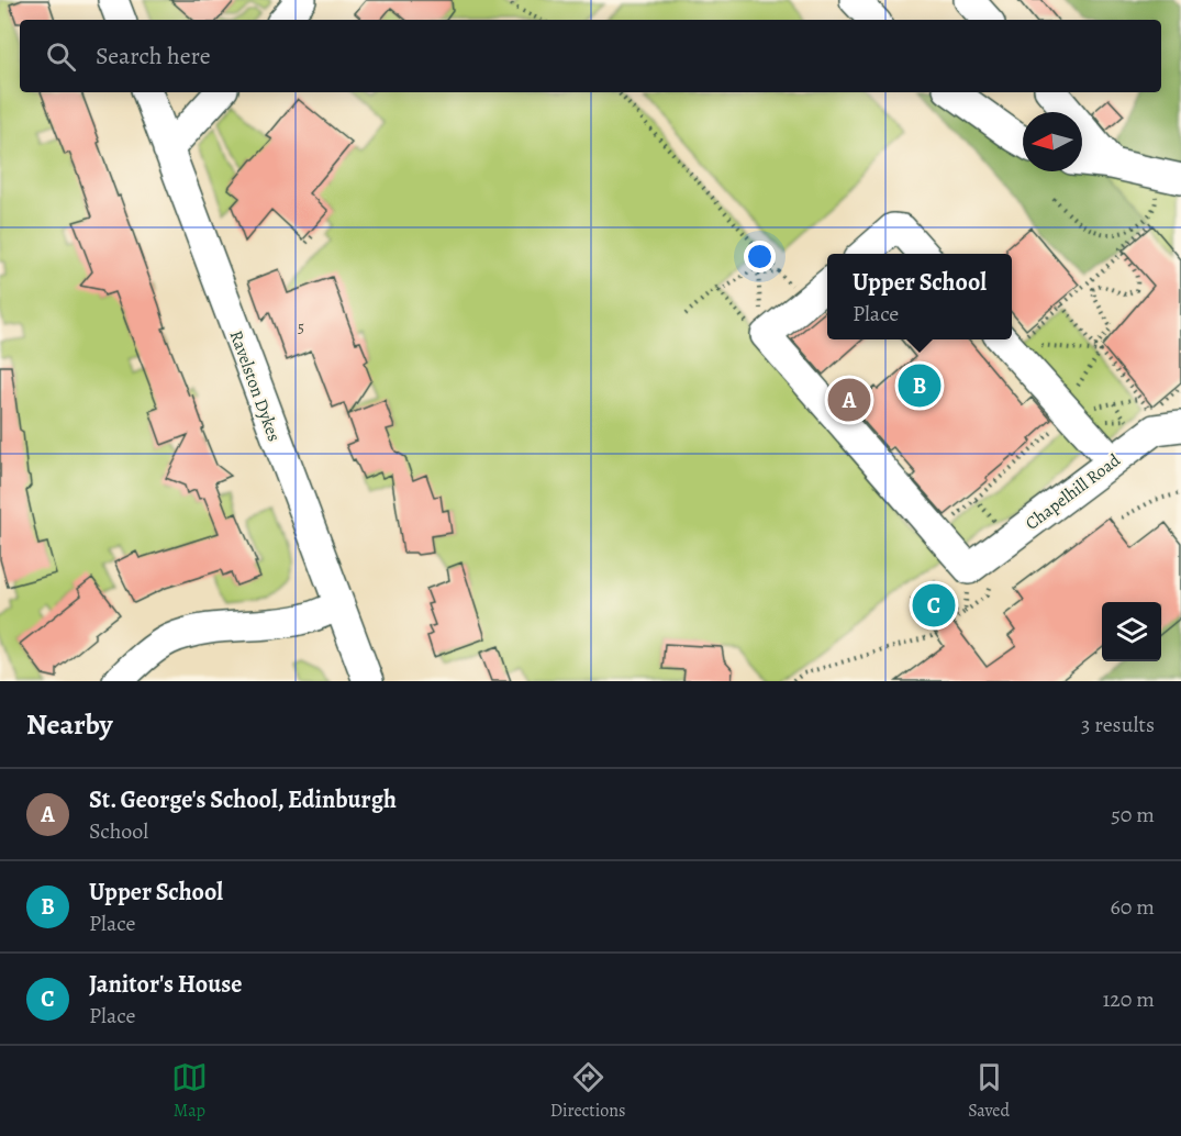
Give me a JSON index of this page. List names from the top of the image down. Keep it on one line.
{"streets":{"street":["Ravelston Dykes","Chapelhill Road"]},"house_numbers":["5"],"north":"left","page":{"search":"Search here","popup":["Upper School","Place"],"pins":["B","A","C"],"heading":["Nearby","3 results"],"list":[{"mark":"A","name":"St. George's School, Edinburgh","note":"School","value":"50 m"},{"mark":"B","name":"Upper School","note":"Place","value":"60 m"},{"mark":"C","name":"Janitor's House","note":"Place","value":"120 m"}],"nav":["Map","Directions","Saved"]}}
